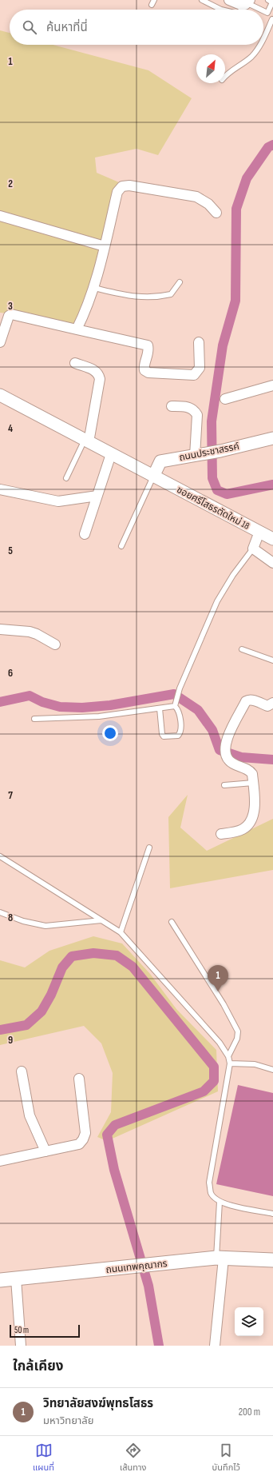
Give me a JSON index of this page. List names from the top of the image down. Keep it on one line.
{"streets":{"main road":["ถนนเทพคุณากร"],"street":["ถนนประชาสรรค์","ซอยศรีโสธรตัดใหม่ 18"]},"crossings":[["ถนนประชาสรรค์","ซอยศรีโสธรตัดใหม่ 18"]],"scale_bar":"50 m","north":"top right","page":{"search":"ค้นหาที่นี่","pins":"1","scale":"50 m","heading":"ใกล้เคียง","list":[{"mark":"1","name":"วิทยาลัยสงฆ์พุทธโสธร","note":"มหาวิทยาลัย","value":"200 m"}],"nav":["แผนที่","เส้นทาง","บันทึกไว้"]},"grid":{"rows":["1","2","3","4","5","6","7","8","9"]}}
